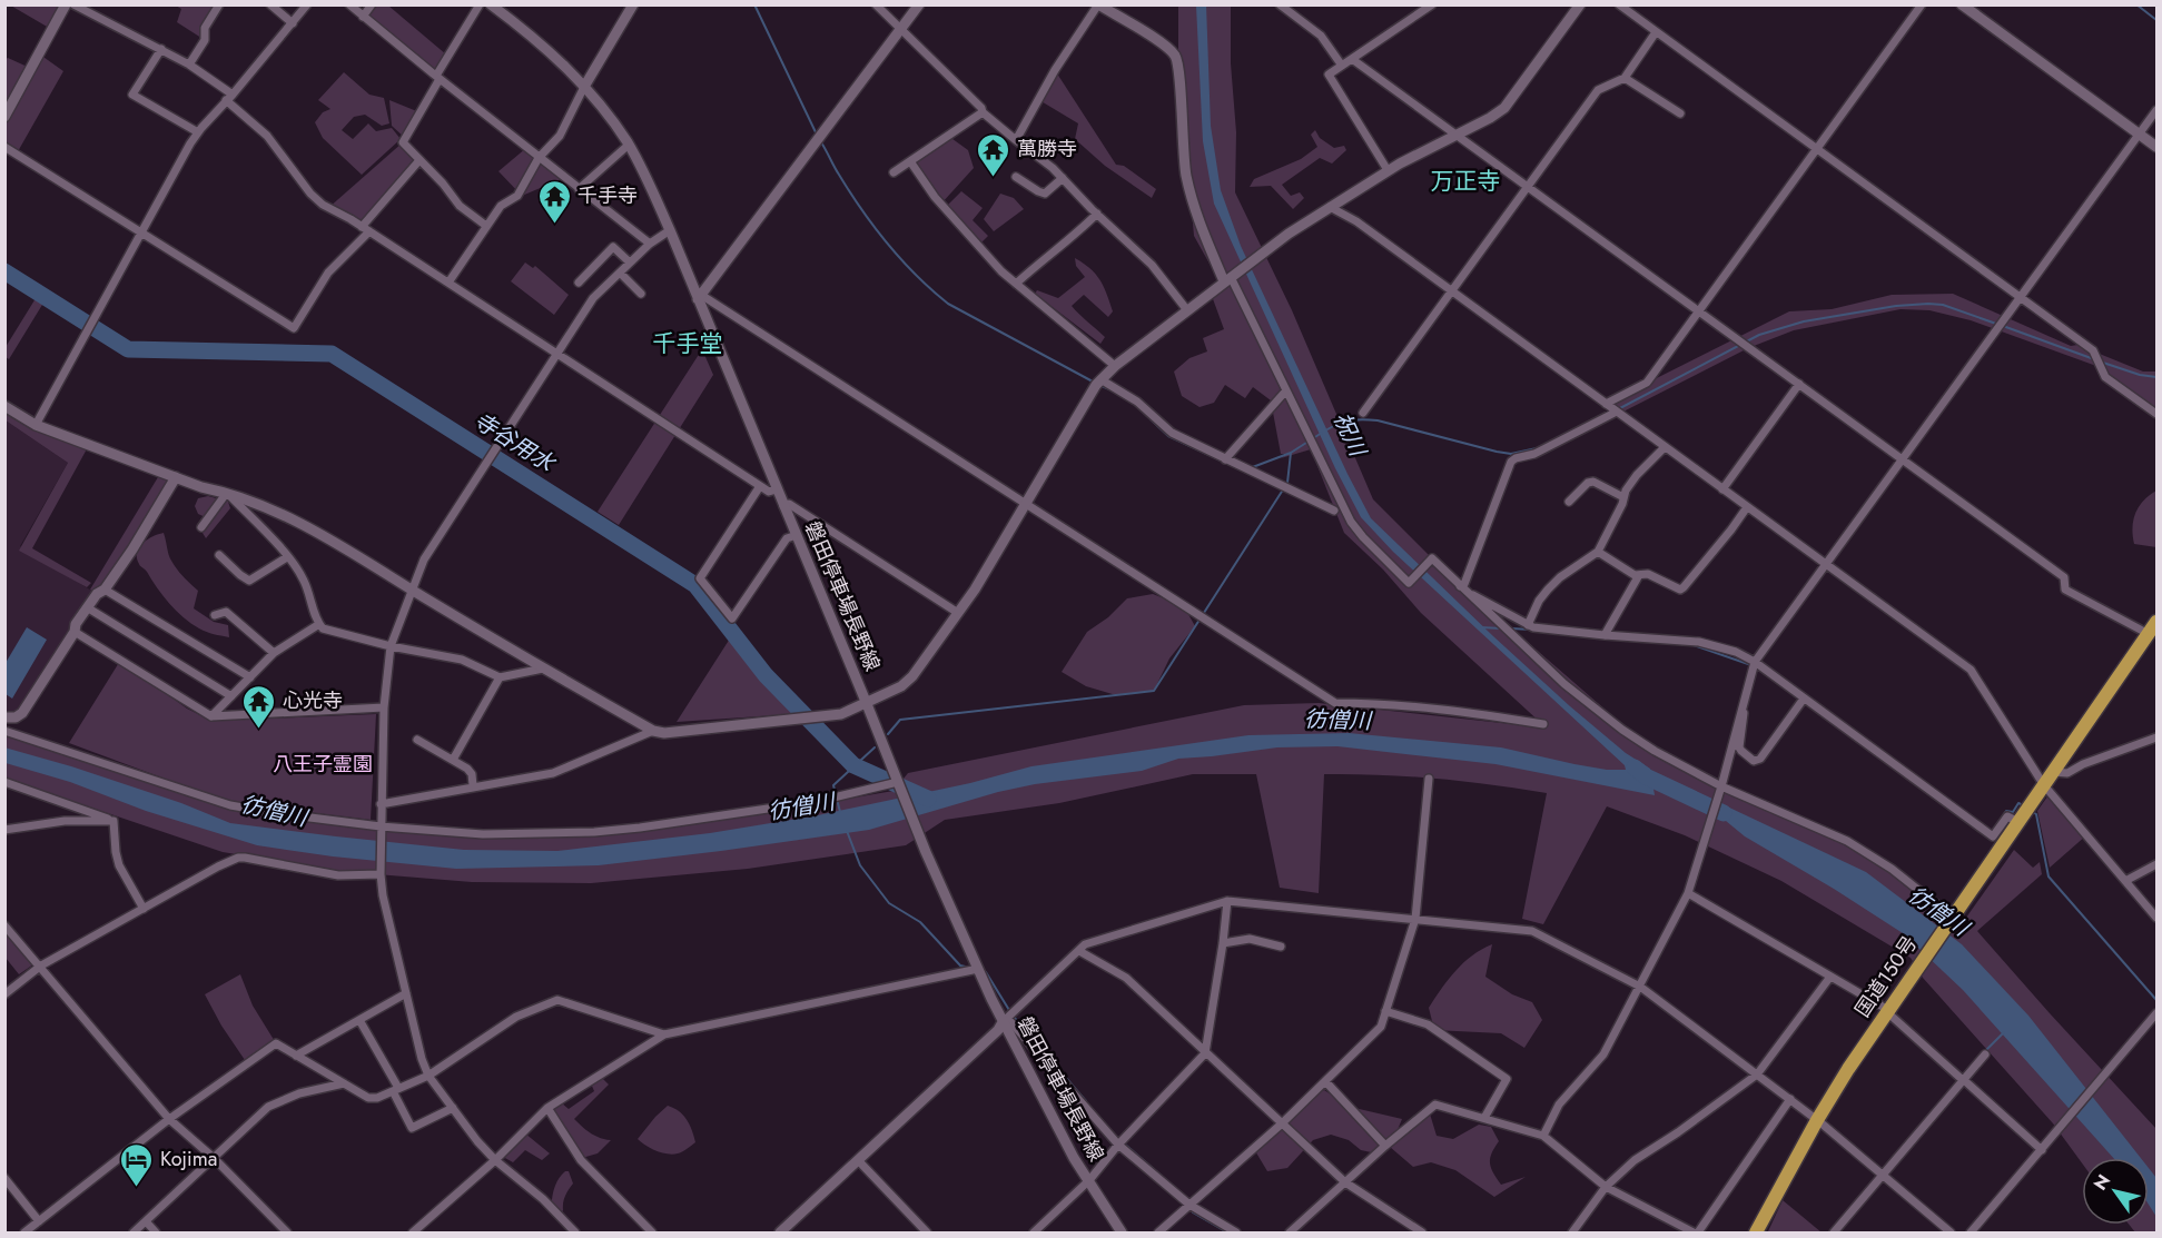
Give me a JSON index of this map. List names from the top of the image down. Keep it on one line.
{"streets":{"highway":["国道150号"],"street":["磐田停車場長野線"]},"districts":["万正寺","千手堂"],"water":["祝川","寺谷用水","彷僧川"],"parks":["八王子霊園"],"places":{"temple":["萬勝寺","千手寺","心光寺"],"hotel":["Kojima"]},"north":"top left"}
